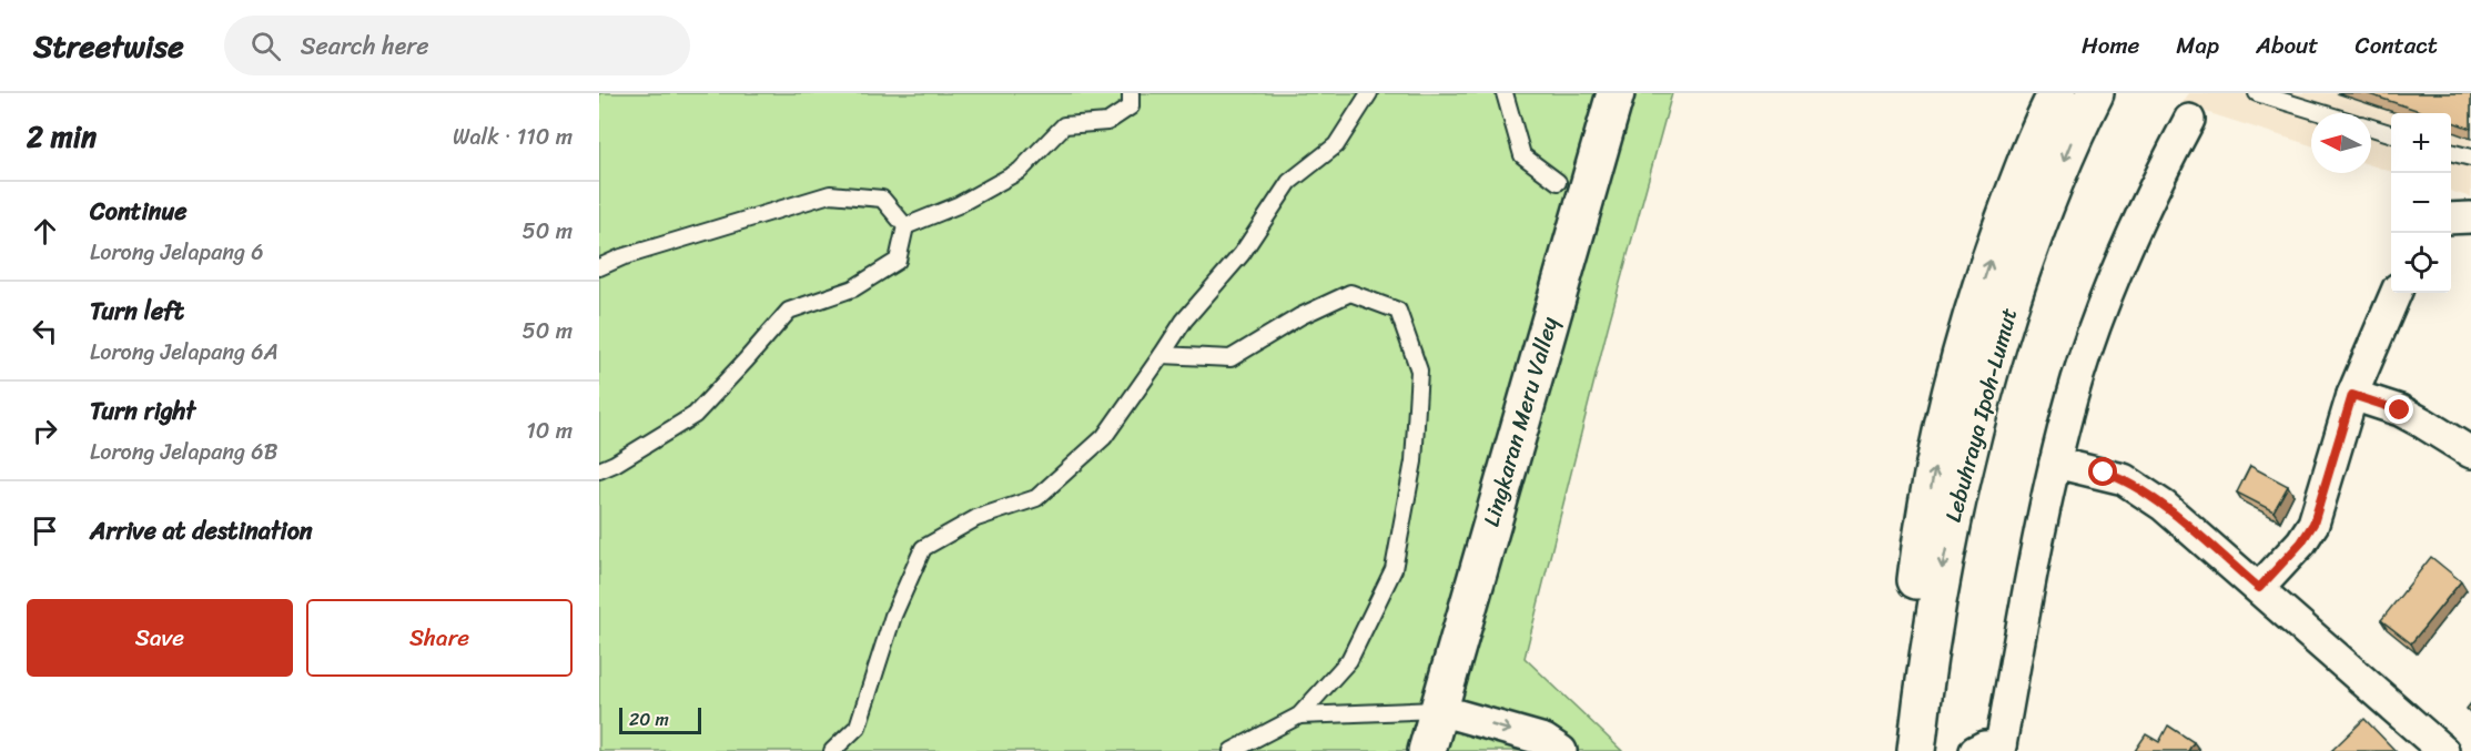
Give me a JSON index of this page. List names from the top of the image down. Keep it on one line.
{"streets":{"main road":["Lebuhraya Ipoh-Lumut","Lingkaran Meru Valley"]},"scale_bar":"20 m","north":"left","page":{"header":"Streetwise","search":"Search here","nav":["Home","Map","About","Contact"],"heading":["2 min","Walk · 110 m"],"map_buttons":["+","−"],"list":[["Continue","Lorong Jelapang 6","50 m"],["Turn left","Lorong Jelapang 6A","50 m"],["Turn right","Lorong Jelapang 6B","10 m"],"Arrive at destination"],"buttons":["Save","Share"],"scale":"20 m"}}
